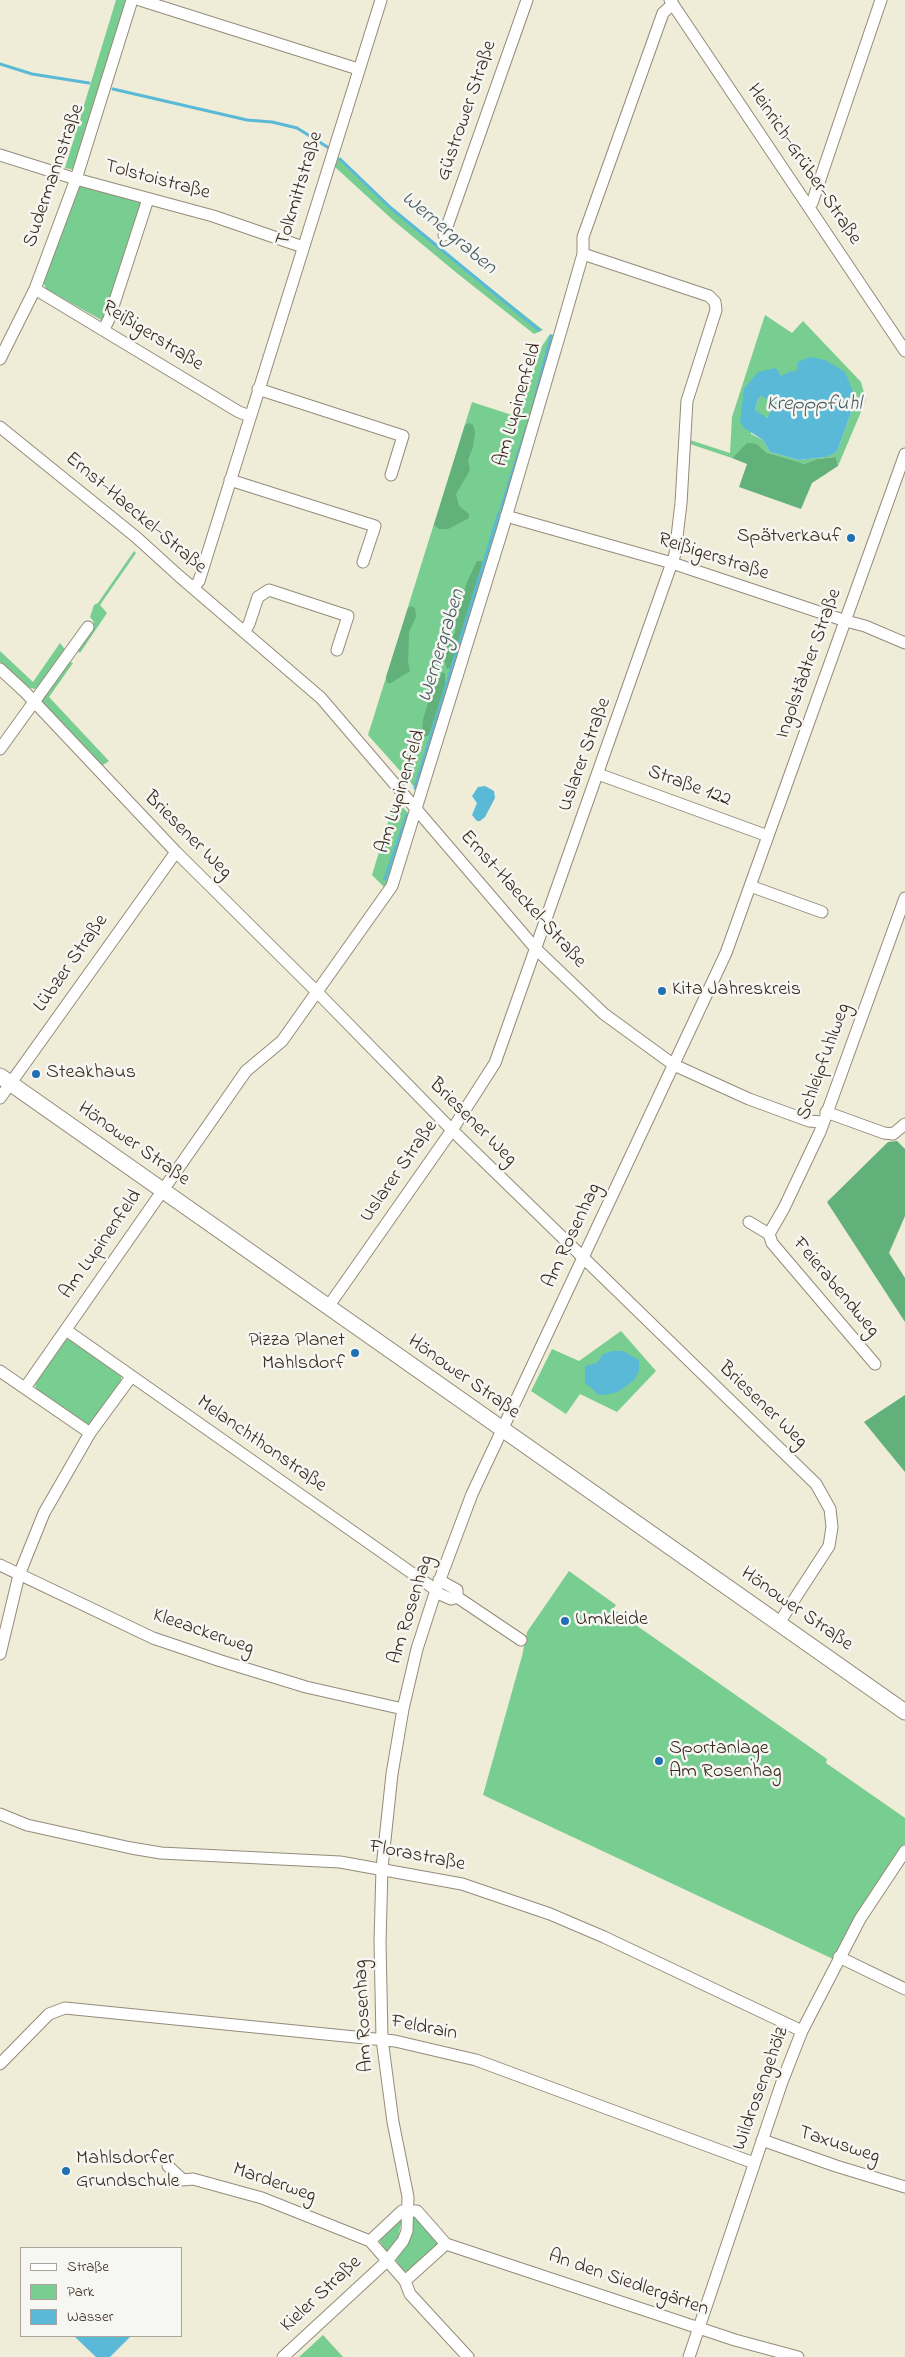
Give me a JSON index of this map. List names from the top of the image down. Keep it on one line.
{"streets":{"main road":["Hönower Straße"],"street":["Güstrower Straße","Heinrich-Grüber-Straße","Sudermannstraße","Tolstoistraße","Tolkmittstraße","Reißigerstraße","Am Lupinenfeld","Ernst-Haeckel-Straße","Ingolstädter Straße","Uslarer Straße","Straße 122","Briesener Weg","Lübzer Straße","Schleipfuhlweg","Am Rosenhag","Feierabendweg","Melanchthonstraße","Kleeackerweg","Florastraße","Feldrain","Wildrosengehölz","Taxusweg","Marderweg","An den Siedlergärten","Kieler Straße"]},"crossings":[["Heinrich-Grüber-Straße","Am Lupinenfeld"],["Sudermannstraße","Tolstoistraße"],["Sudermannstraße","Reißigerstraße"],["Tolstoistraße","Tolkmittstraße"],["Tolkmittstraße","Reißigerstraße"],["Tolkmittstraße","Ernst-Haeckel-Straße"],["Reißigerstraße","Am Lupinenfeld"],["Reißigerstraße","Ingolstädter Straße"],["Reißigerstraße","Uslarer Straße"],["Am Lupinenfeld","Ernst-Haeckel-Straße"],["Am Lupinenfeld","Uslarer Straße"],["Am Lupinenfeld","Briesener Weg"],["Am Lupinenfeld","Hönower Straße"],["Am Lupinenfeld","Melanchthonstraße"],["Ernst-Haeckel-Straße","Ingolstädter Straße"],["Ernst-Haeckel-Straße","Uslarer Straße"],["Ernst-Haeckel-Straße","Schleipfuhlweg"],["Ernst-Haeckel-Straße","Am Rosenhag"],["Ingolstädter Straße","Straße 122"],["Ingolstädter Straße","Am Rosenhag"],["Uslarer Straße","Straße 122"],["Uslarer Straße","Briesener Weg"],["Uslarer Straße","Hönower Straße"],["Briesener Weg","Lübzer Straße"],["Briesener Weg","Hönower Straße"],["Briesener Weg","Am Rosenhag"],["Lübzer Straße","Hönower Straße"],["Schleipfuhlweg","Feierabendweg"],["Hönower Straße","Am Rosenhag"],["Am Rosenhag","Melanchthonstraße"],["Am Rosenhag","Kleeackerweg"],["Am Rosenhag","Florastraße"],["Am Rosenhag","Feldrain"],["Am Rosenhag","Kieler Straße"],["Florastraße","Wildrosengehölz"],["Feldrain","Wildrosengehölz"],["Wildrosengehölz","Taxusweg"],["Wildrosengehölz","An den Siedlergärten"]],"water":["Wernergraben","Krepppfuhl"],"places":["Spätverkauf","Kita Jahreskreis","Steakhaus","Pizza Planet Mahlsdorf","Umkleide","Sportanlage Am Rosenhag","Mahlsdorfer Grundschule"],"legend":["Straße","Park","Wasser"]}
